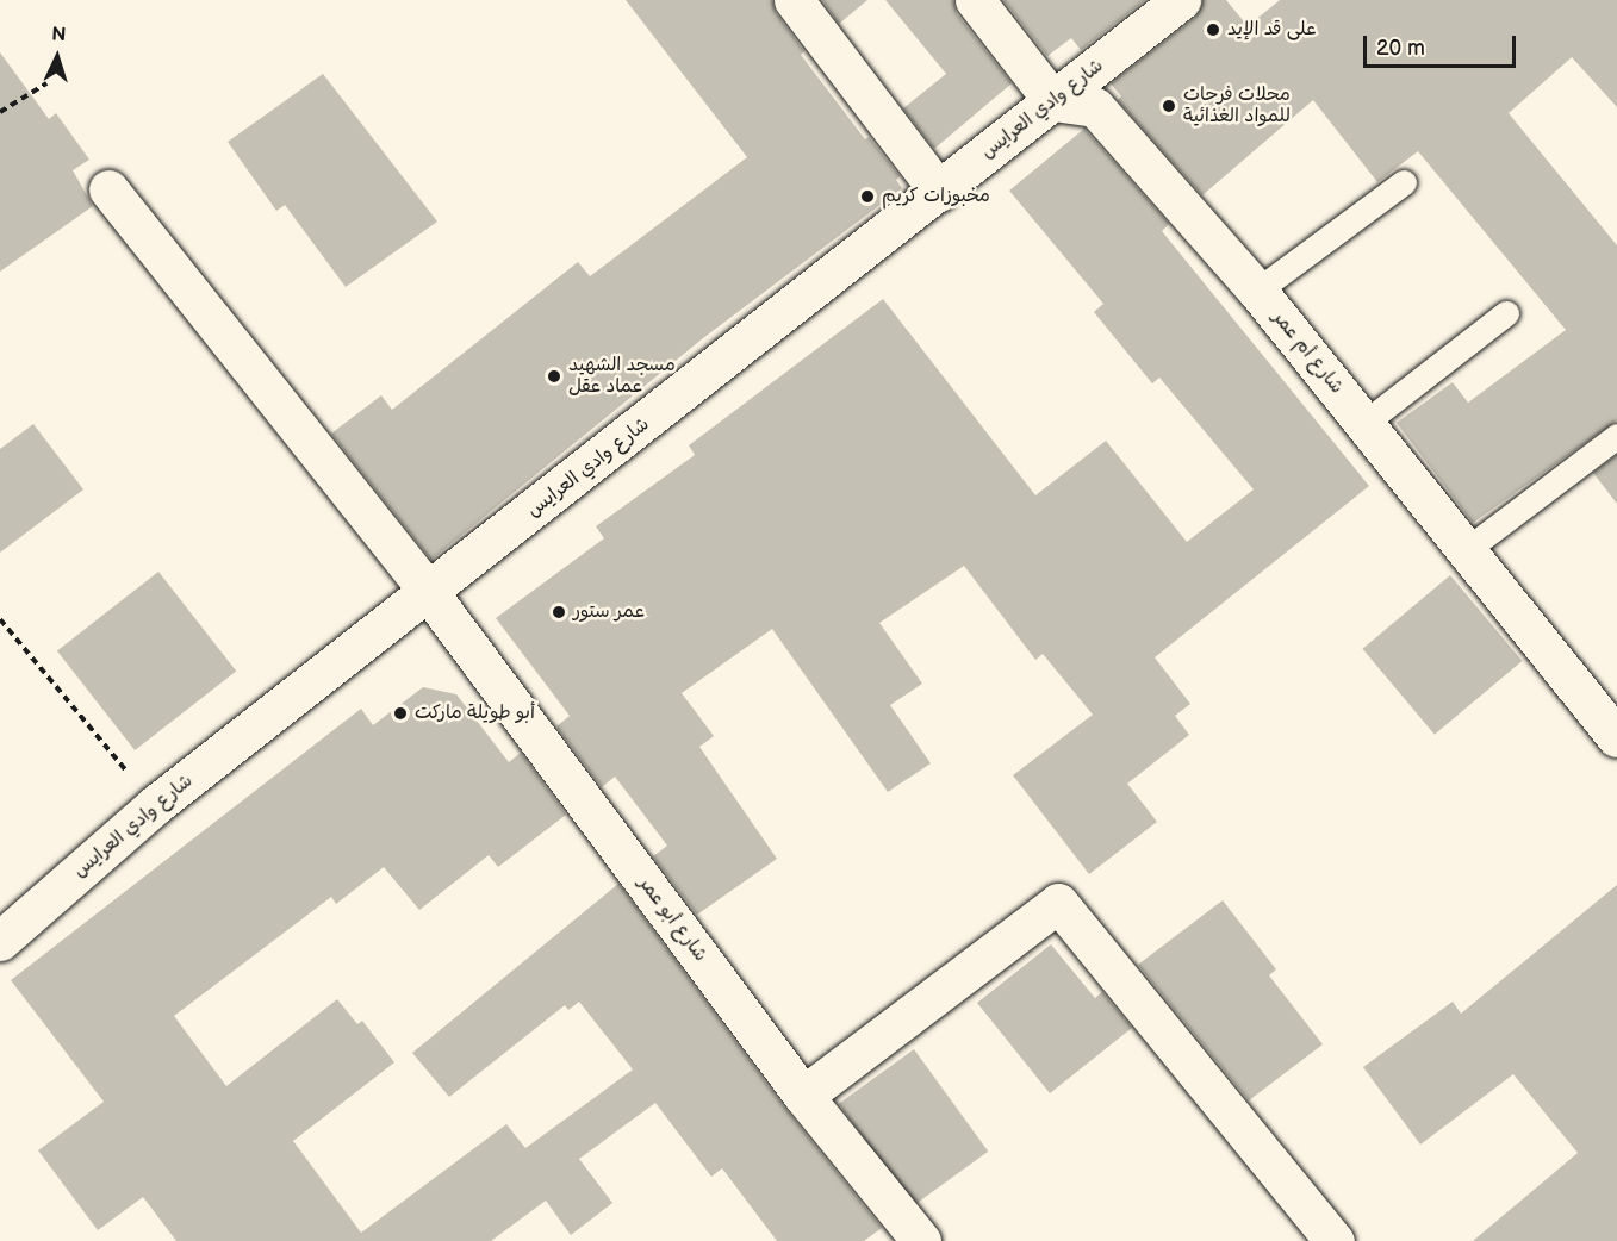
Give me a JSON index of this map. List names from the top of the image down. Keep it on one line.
{"streets":{"street":["شارع وادي العرايس","شارع أم عمر","شارع أبو عمر"]},"crossings":[["شارع وادي العرايس","شارع أم عمر"],["شارع وادي العرايس","شارع أبو عمر"]],"places":["على قد الإيد","محلات فرحات للمواد الغذائية","مخبوزات كريم","مسجد الشهيد عماد عقل","عمر ستور","أبو طويلة ماركت"],"scale_bar":"20 m","north":"top"}
